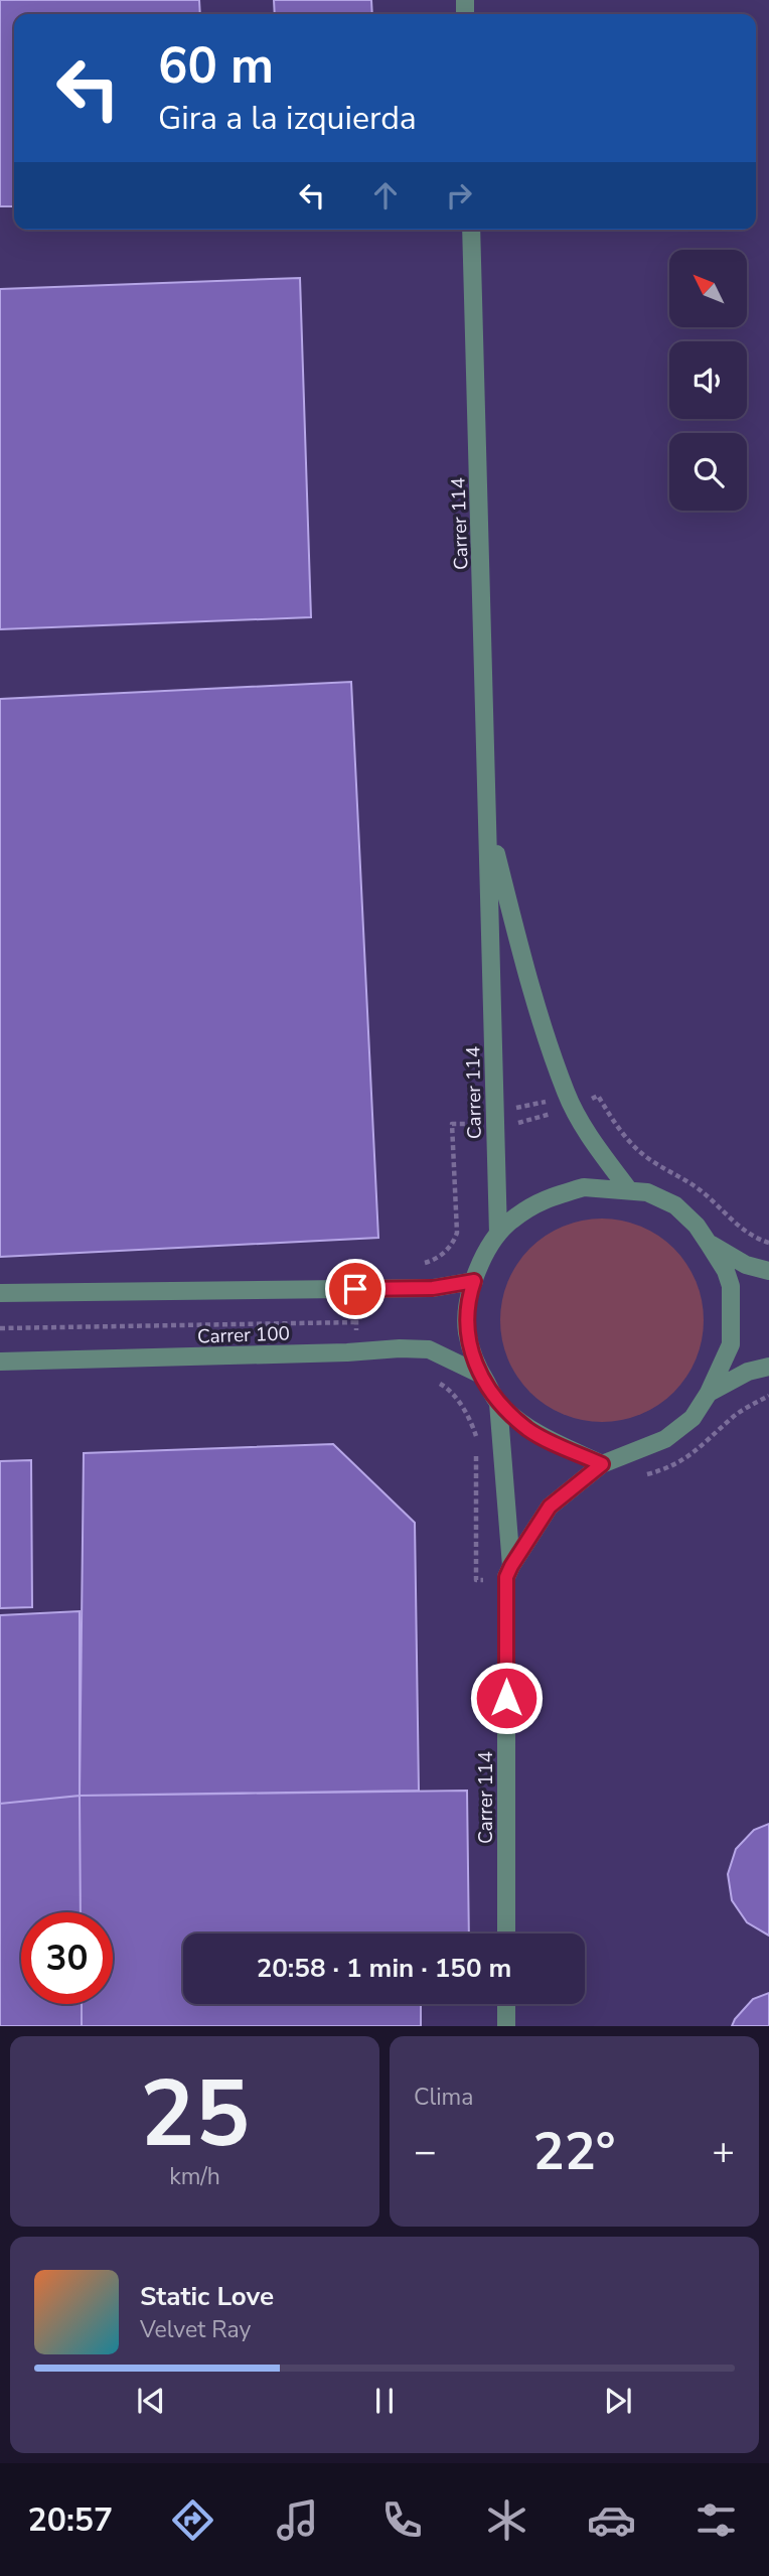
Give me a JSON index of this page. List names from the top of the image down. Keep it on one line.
{"streets":{"street":["Carrer 114","Carrer 100"]},"north":"top left","page":{"turn":["60 m","Gira a la izquierda"],"limit":"30","trip":"20:58 · 1 min · 150 m","tile":[["25","km/h"],"Clima"],"heat":["−","22°","+"],"song":["Static Love","Velvet Ray"],"tabs":"20:57"}}
